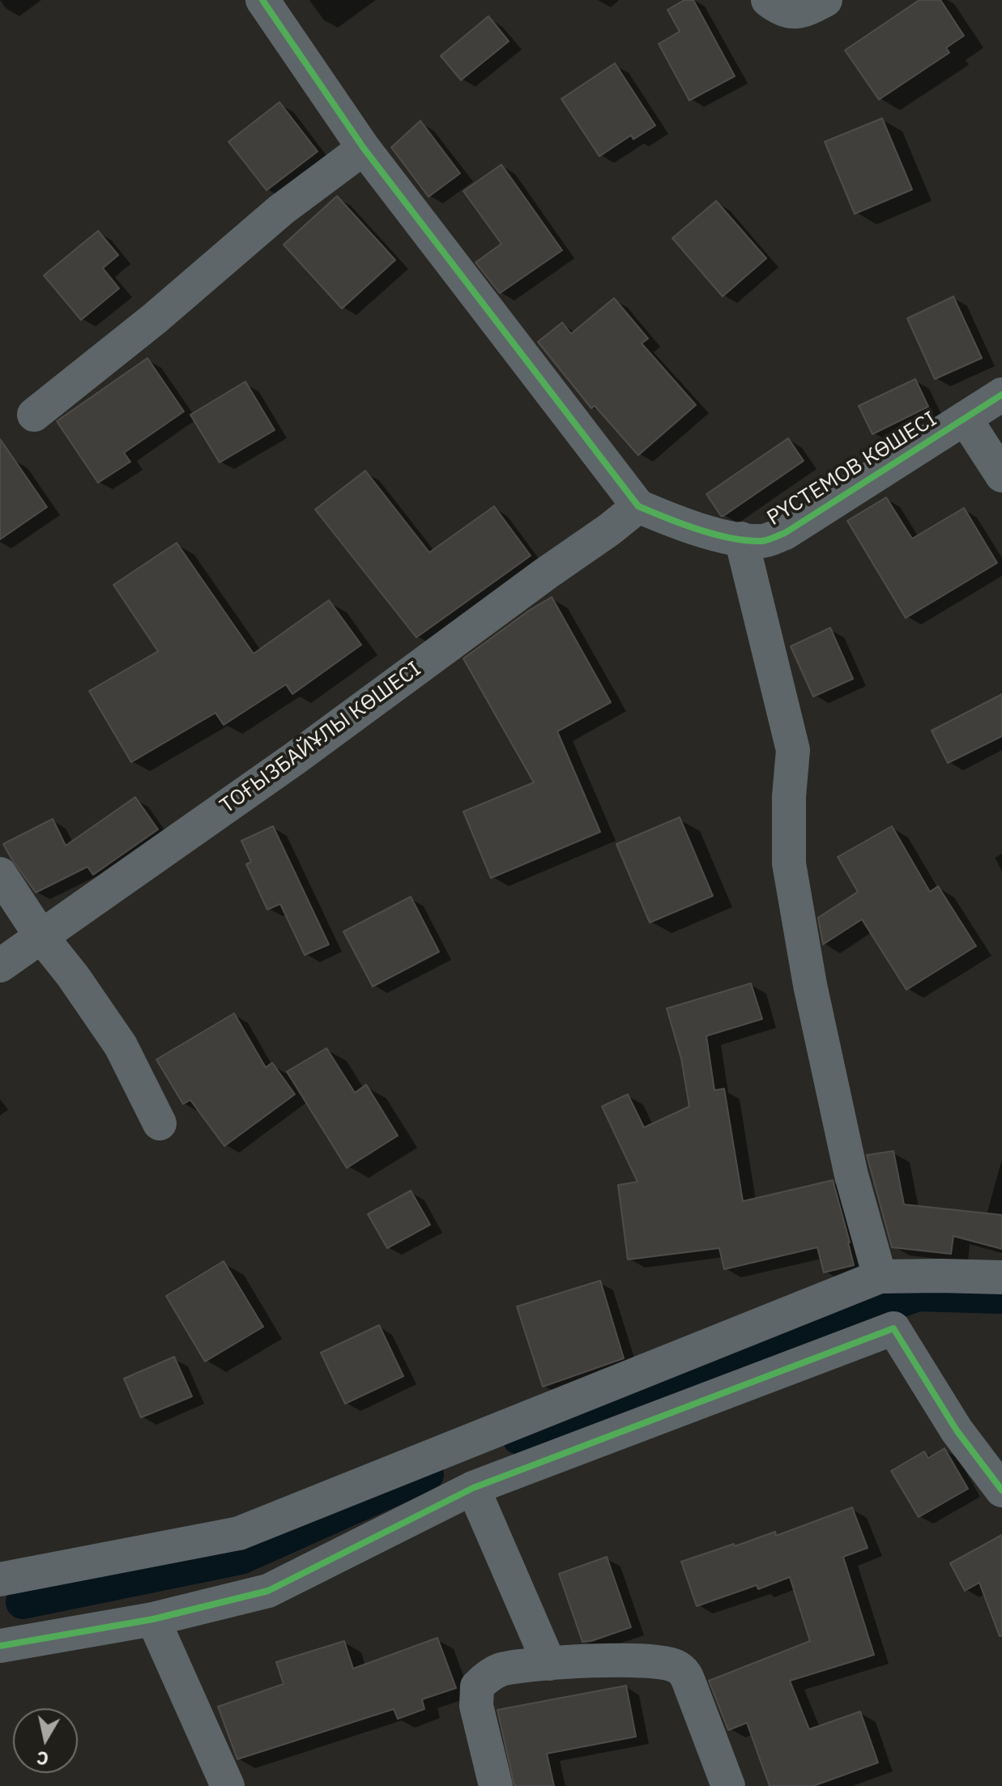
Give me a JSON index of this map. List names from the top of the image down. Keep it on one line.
{"streets":{"street":["РҮСТЕМОВ КӨШЕСІ","ТОҒЫЗБАЙҰЛЫ КӨШЕСІ"]},"crossings":[["РҮСТЕМОВ КӨШЕСІ","ТОҒЫЗБАЙҰЛЫ КӨШЕСІ"]],"north":"bottom"}
